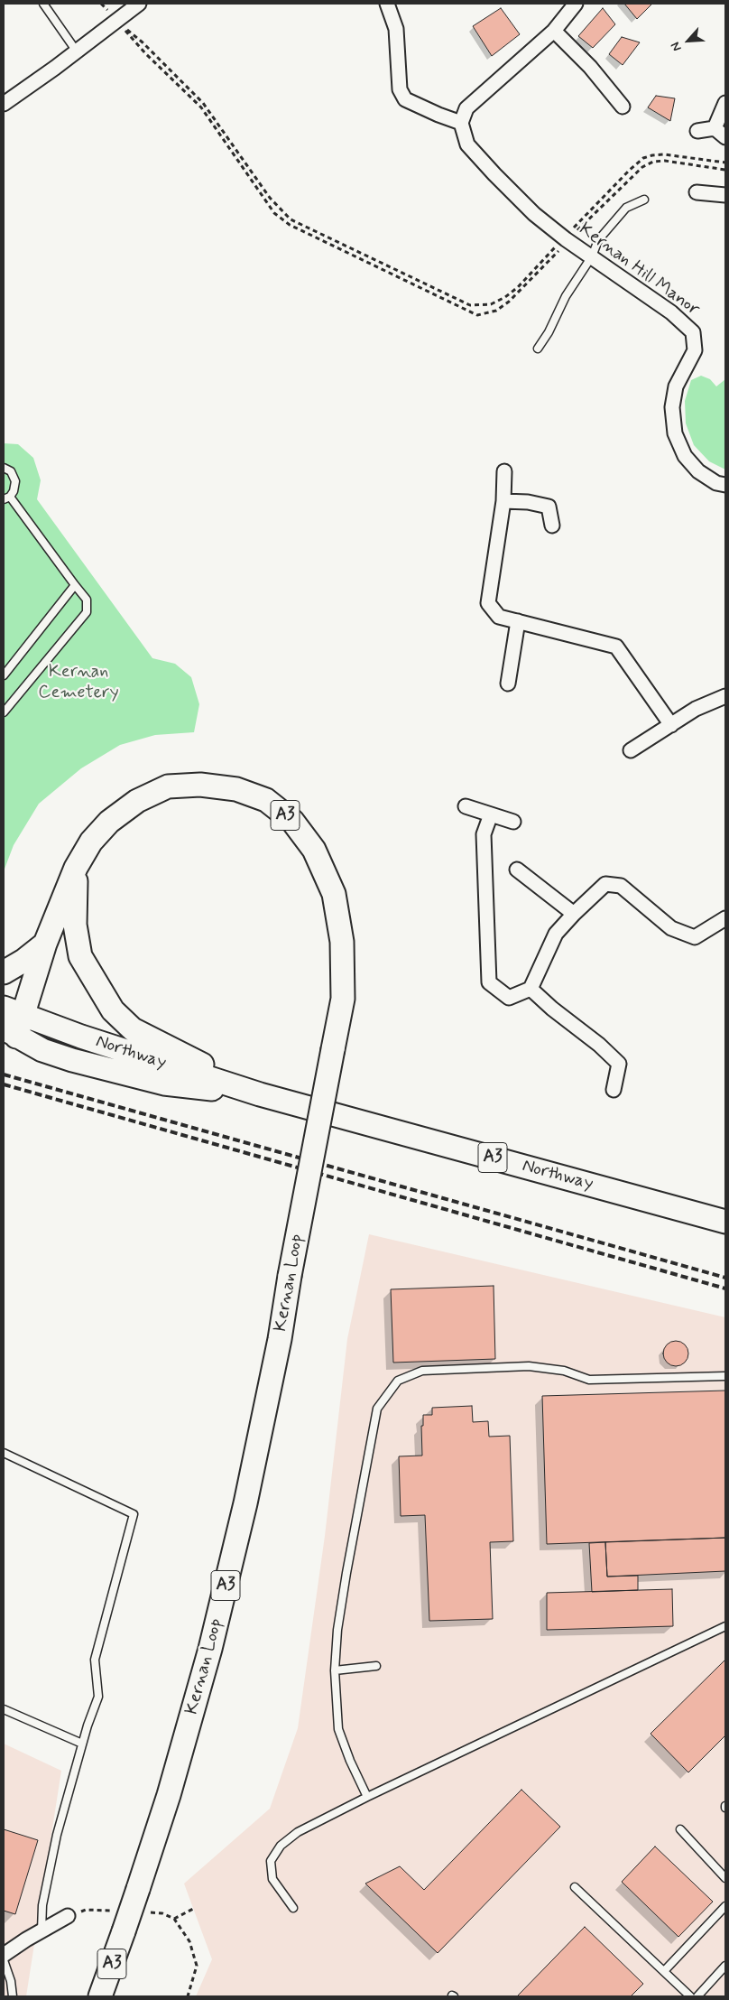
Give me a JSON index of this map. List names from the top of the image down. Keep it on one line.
{"streets":{"highway":["A3","Northway","Kernan Loop"],"street":["Kernan Hill Manor"]},"crossings":[["A3","Northway"],["A3","Kernan Loop"]],"parks":["Kernan Cemetery"],"north":"bottom left"}
